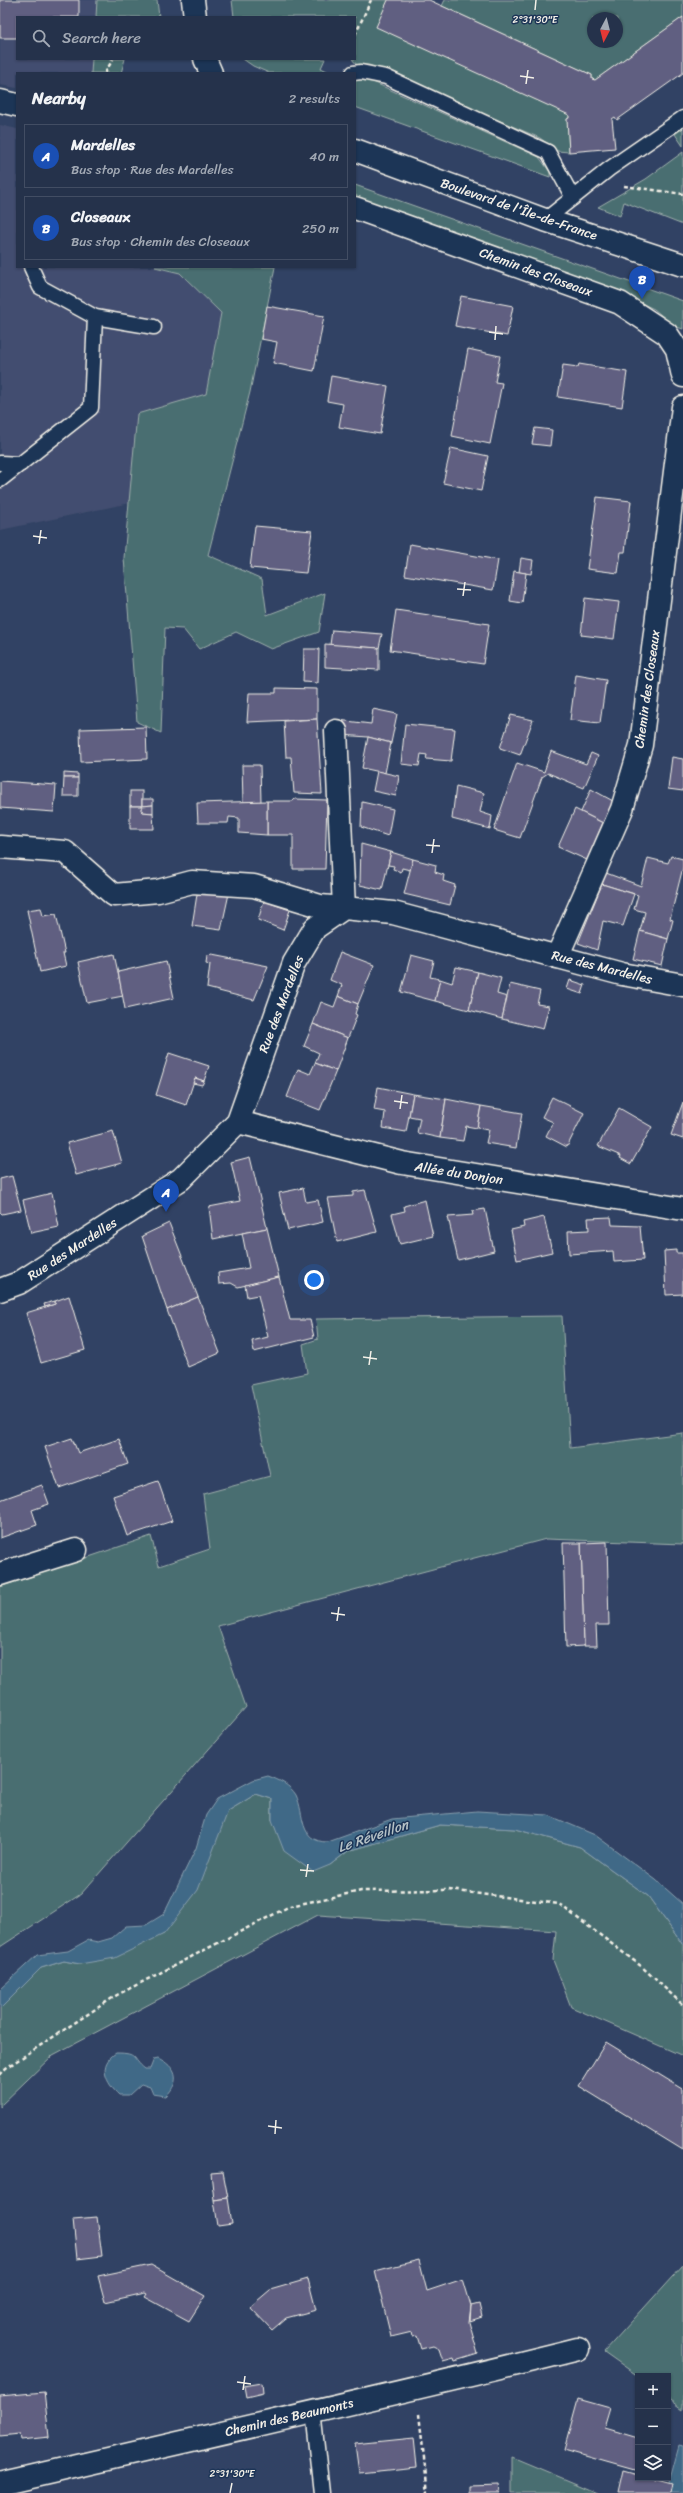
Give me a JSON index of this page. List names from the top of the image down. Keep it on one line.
{"streets":{"street":["Boulevard de l'Île-de-France","Chemin des Closeaux","Rue des Mardelles","Allée du Donjon","Chemin des Beaumonts"]},"crossings":[["Chemin des Closeaux","Rue des Mardelles"],["Rue des Mardelles","Allée du Donjon"]],"water":["Le Réveillon"],"north":"bottom","page":{"search":"Search here","heading":["Nearby","2 results"],"list":[{"mark":"A","name":"Mardelles","note":"Bus stop · Rue des Mardelles","value":"40 m"},{"mark":"B","name":"Closeaux","note":"Bus stop · Chemin des Closeaux","value":"250 m"}],"pins":["B","A"],"map_buttons":["+","−"]},"coordinates":["2°31'30\"E"]}
